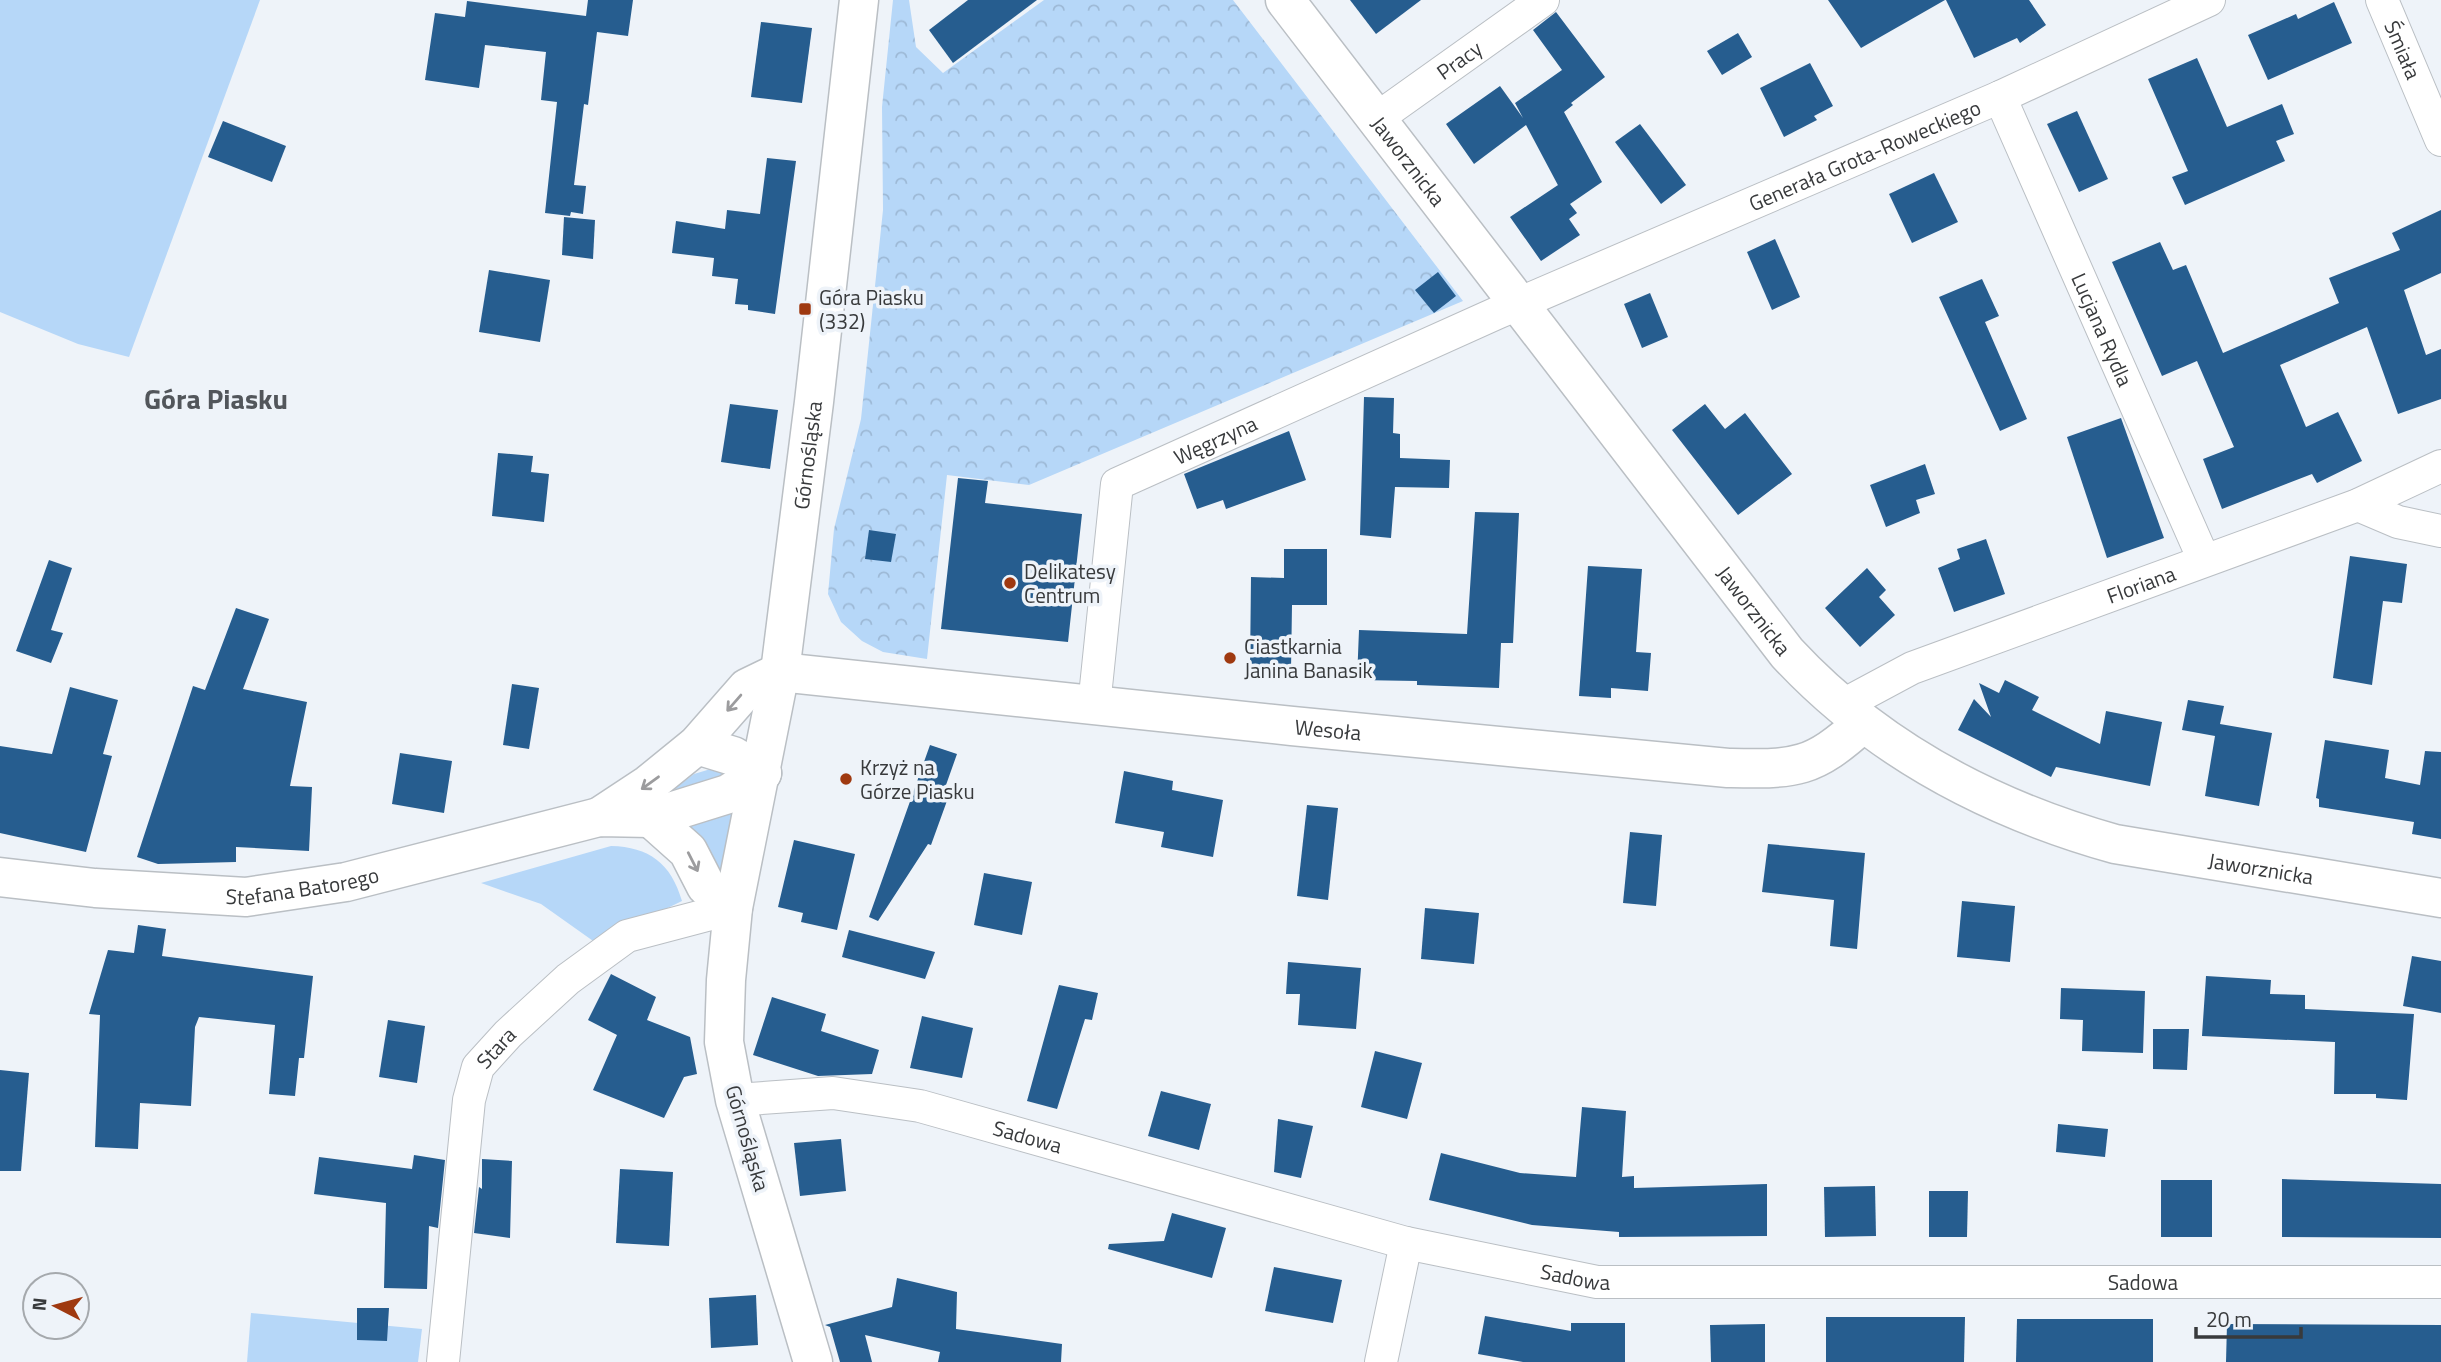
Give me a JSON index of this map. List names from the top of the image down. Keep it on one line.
{"streets":{"street":["Śmiała","Pracy","Generała Grota-Roweckiego","Jaworznicka","Lucjana Rydla","Węgrzyna","Górnośląska","Floriana","Wesoła","Stefana Batorego","Stara","Sadowa"]},"crossings":[["Pracy","Jaworznicka"],["Generała Grota-Roweckiego","Jaworznicka"],["Generała Grota-Roweckiego","Lucjana Rydla"],["Generała Grota-Roweckiego","Węgrzyna"],["Jaworznicka","Węgrzyna"],["Jaworznicka","Floriana"],["Jaworznicka","Wesoła"],["Lucjana Rydla","Floriana"],["Węgrzyna","Wesoła"],["Górnośląska","Wesoła"],["Górnośląska","Stefana Batorego"],["Górnośląska","Stara"],["Górnośląska","Sadowa"],["Floriana","Wesoła"],["Wesoła","Stefana Batorego"]],"districts":["Góra Piasku"],"places":{"transit":["Góra Piasku (332)"],"other":["Delikatesy Centrum","Ciastkarnia Janina Banasik","Krzyż na Górze Piasku"]},"scale_bar":"20 m","north":"left"}
